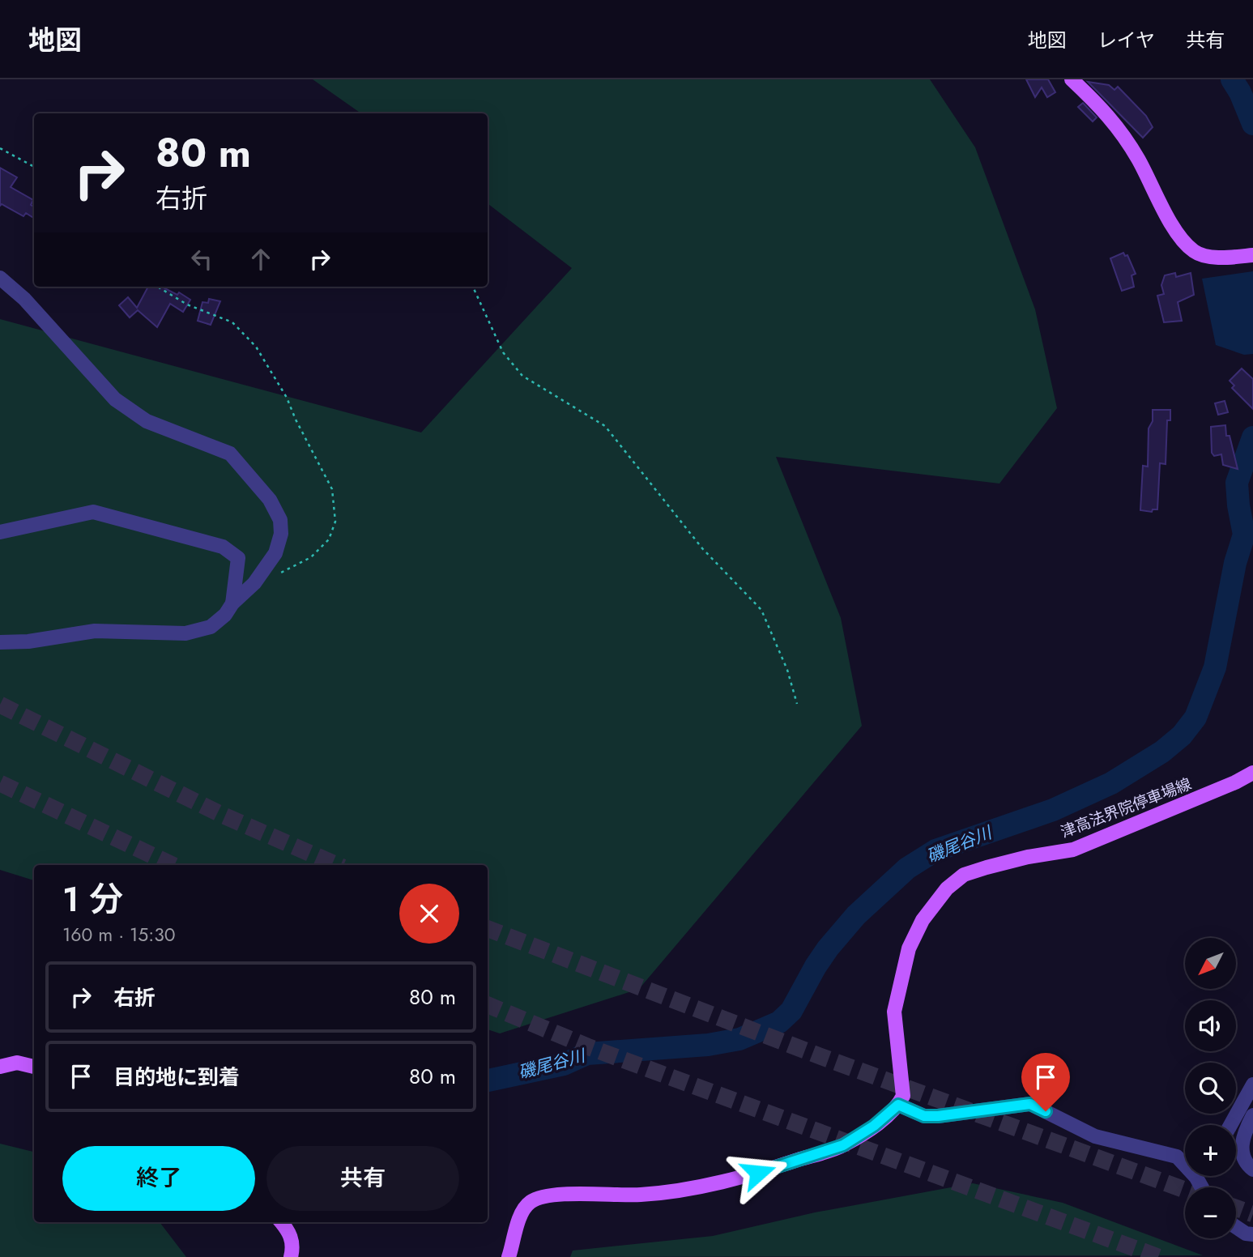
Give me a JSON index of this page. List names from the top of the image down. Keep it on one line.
{"streets":{"main road":["津高法界院停車場線"]},"water":["磯尾谷川"],"north":"bottom left","page":{"header":"地図","nav":["地図","レイヤ","共有"],"turn":["80 m","右折"],"heading":["1 分","160 m · 15:30"],"map_buttons":["+","−"],"list":[{"name":"右折","value":"80 m"},{"name":"目的地に到着","value":"80 m"}],"buttons":["終了","共有"]}}
